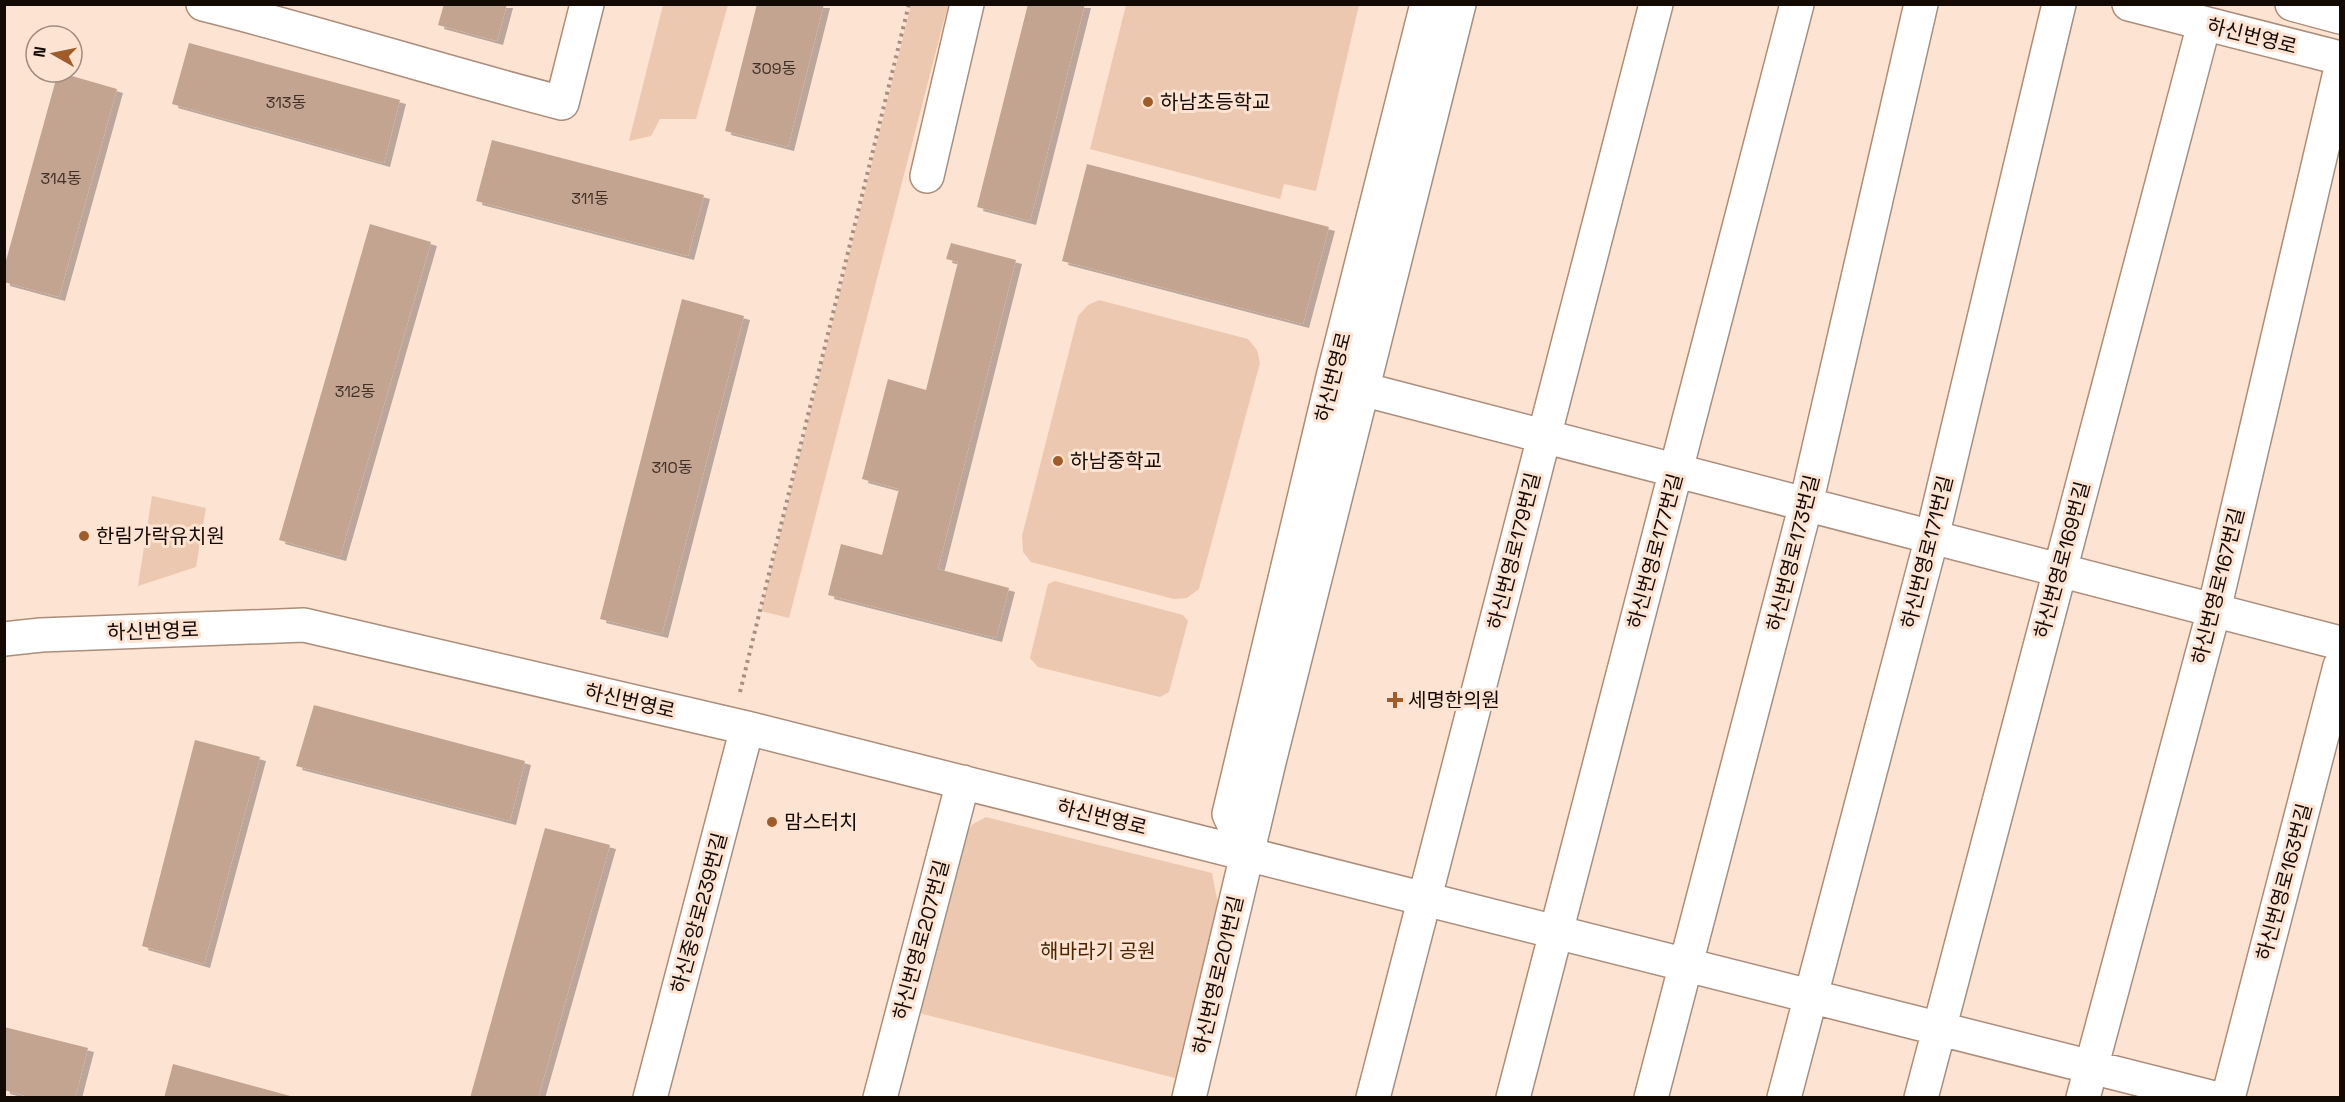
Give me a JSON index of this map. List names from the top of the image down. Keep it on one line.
{"streets":{"street":["하신번영로","하신번영로179번길","하신번영로177번길","하신번영로171번길","하신번영로173번길","하신번영로169번길","하신번영로167번길","하신번영로163번길","하신중앙로239번길","하신번영로207번길","하신번영로201번길"]},"crossings":[["하신번영로","하신번영로169번길"],["하신번영로","하신중앙로239번길"],["하신번영로","하신번영로207번길"],["하신번영로","하신번영로201번길"]],"parks":["해바라기 공원"],"places":{"other":["하남초등학교","하남중학교","한림가락유치원","맘스터치"],"health":["세명한의원"]},"house_numbers":["309동","313동","314동","311동","312동","310동"],"north":"left"}
